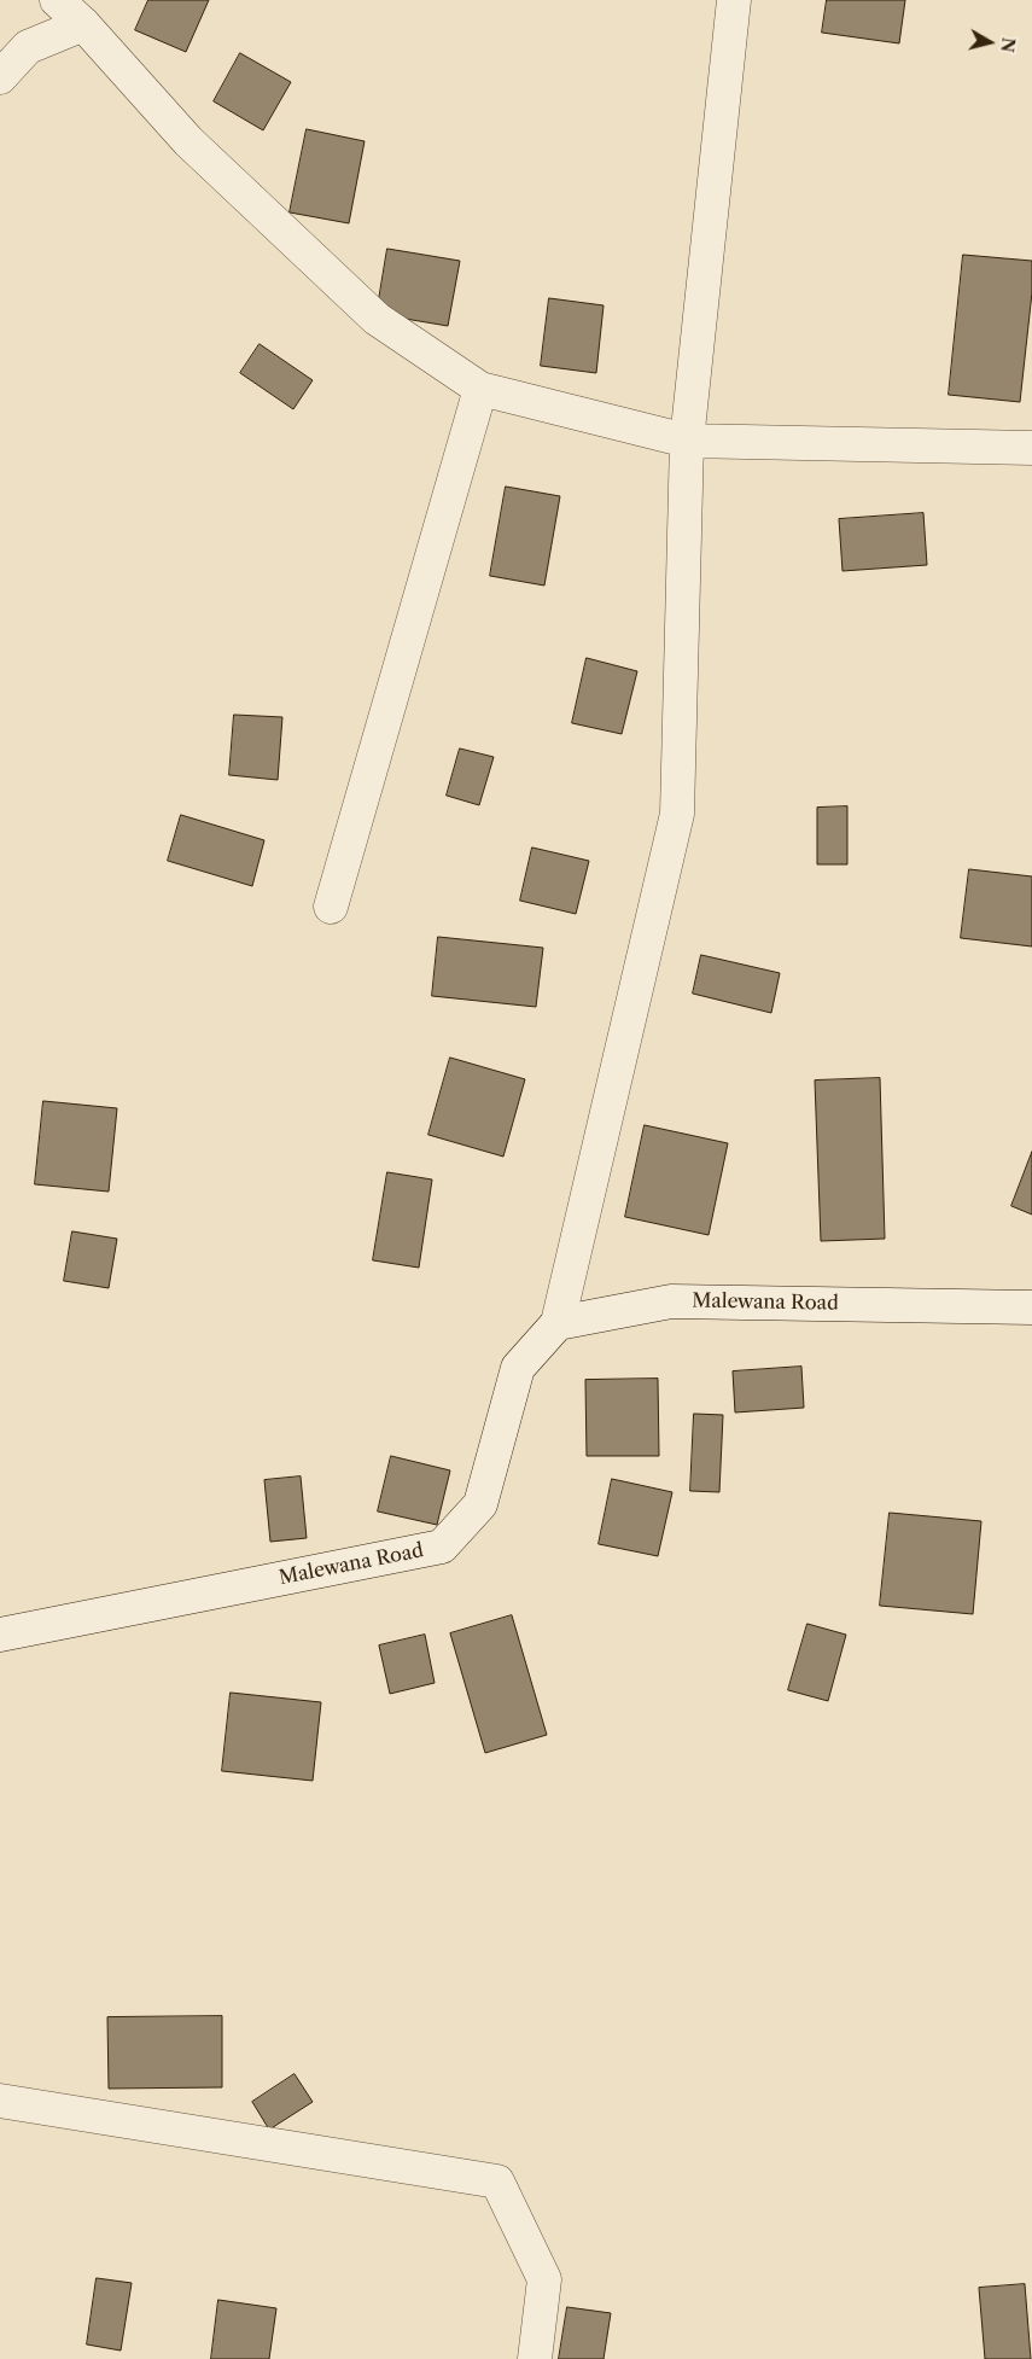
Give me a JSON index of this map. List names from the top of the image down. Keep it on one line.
{"streets":{"street":["Malewana Road"]},"north":"right"}
